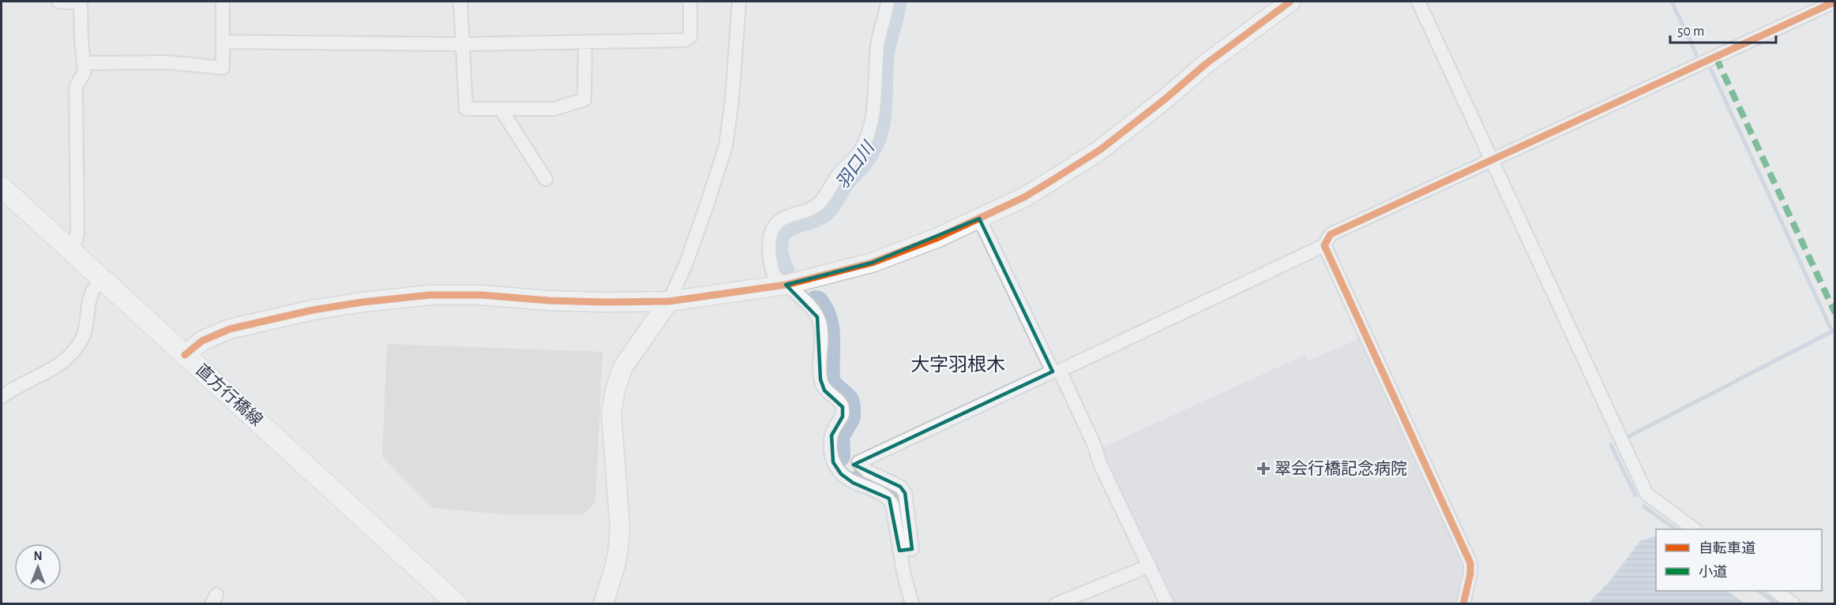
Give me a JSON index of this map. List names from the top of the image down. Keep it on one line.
{"streets":{"main road":["直方行橋線"]},"districts":["大字羽根木"],"water":["羽口川"],"places":{"health":["翠会行橋記念病院"]},"legend":["自転車道","小道"],"scale_bar":"50 m","north":"top"}
